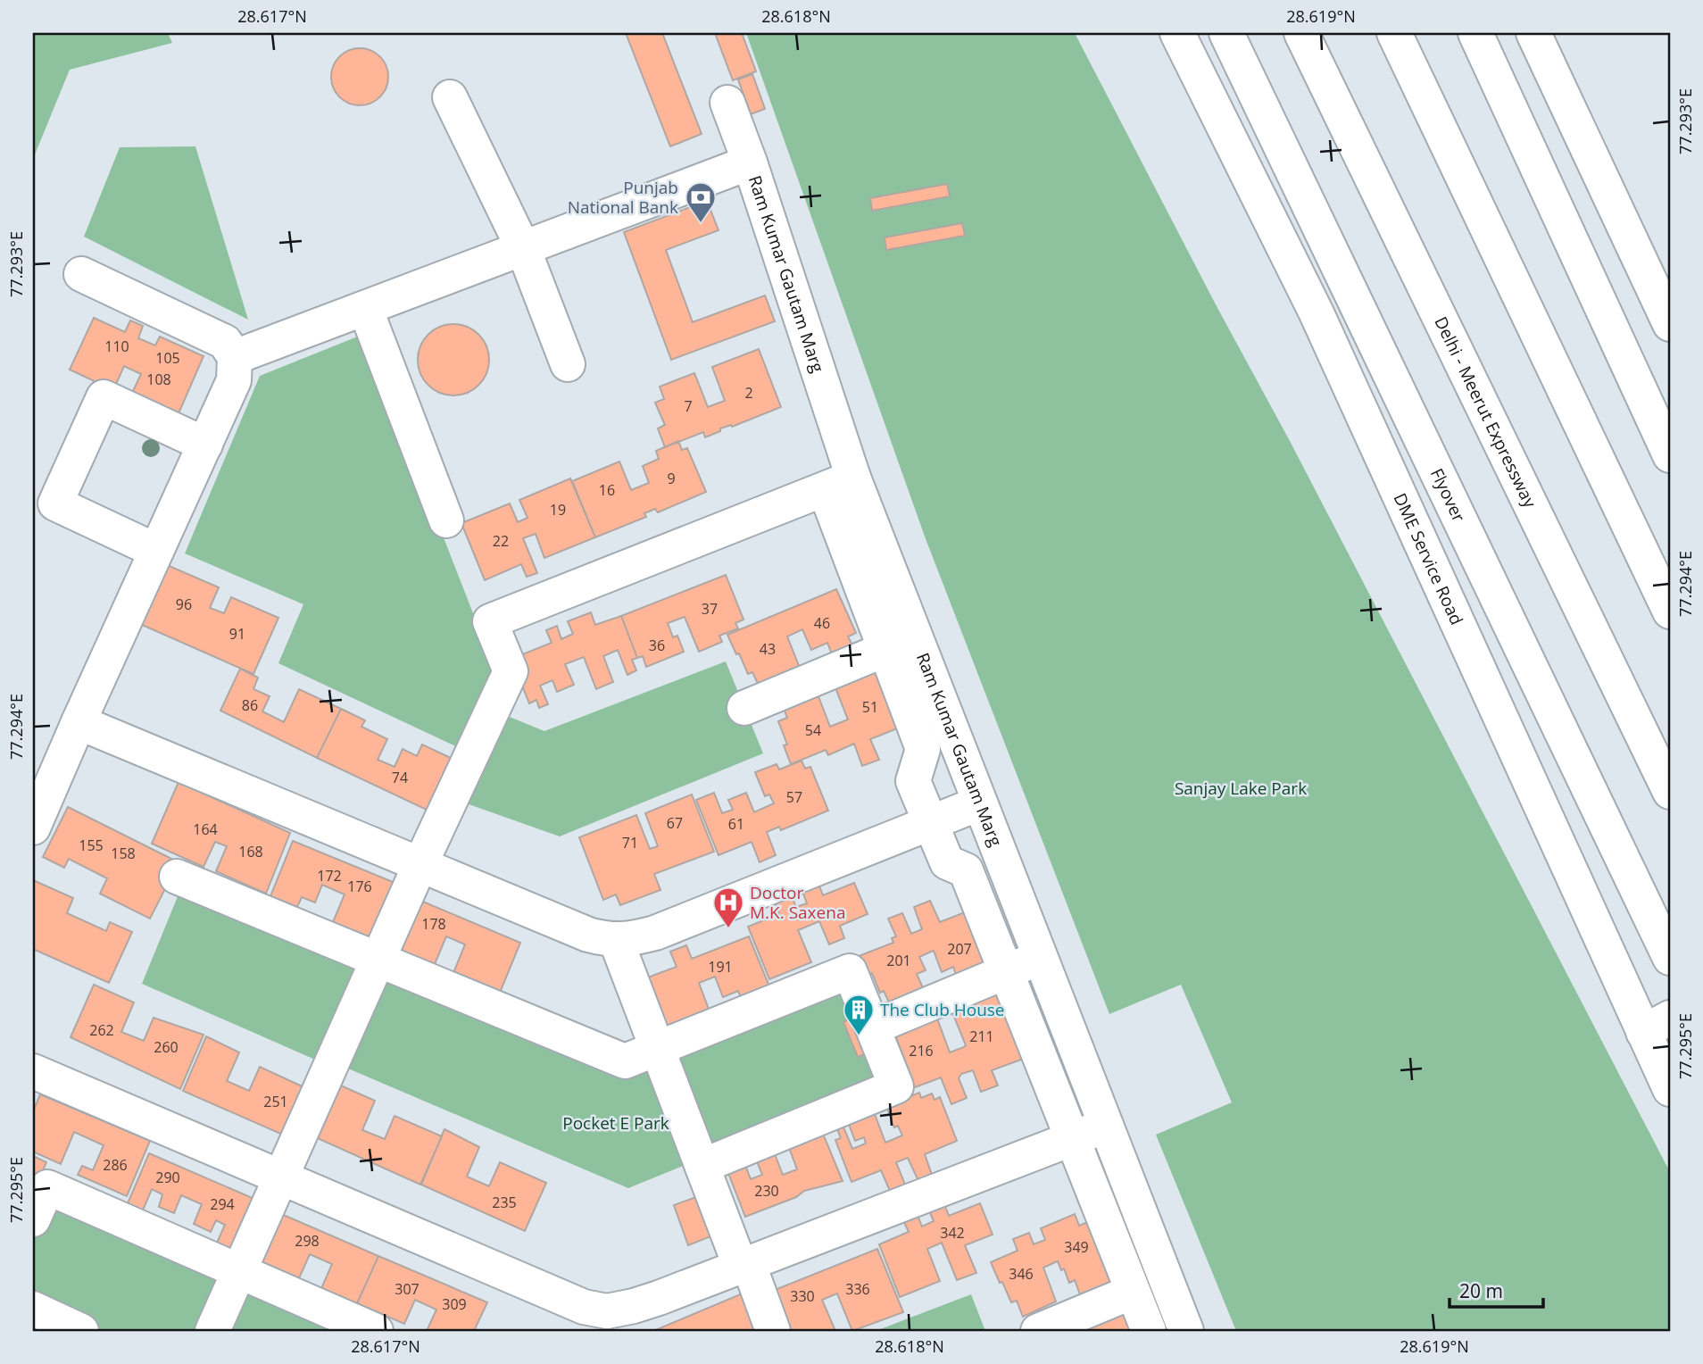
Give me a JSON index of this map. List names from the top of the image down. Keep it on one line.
{"streets":{"main road":["Ram Kumar Gautam Marg","Delhi - Meerut Expressway","Flyover","DME Service Road"]},"parks":["Sanjay Lake Park","Pocket E Park"],"places":{"bank":["Punjab National Bank"],"hospital":["Doctor M.K. Saxena"],"building":["The Club House"]},"house_numbers":["110","105","108","2","7","9","16","19","22","96","37","46","91","36","43","86","51","54","74","57","67","61","164","71","155","168","158","172","176","178","207","201","191","262","211","260","216","251","286","290","230","235","294","342","298","349","346","307","336","330","309"],"scale_bar":"20 m","coordinates":["28.617°N","28.618°N","28.619°N","77.293°E","77.294°E","77.295°E"]}
